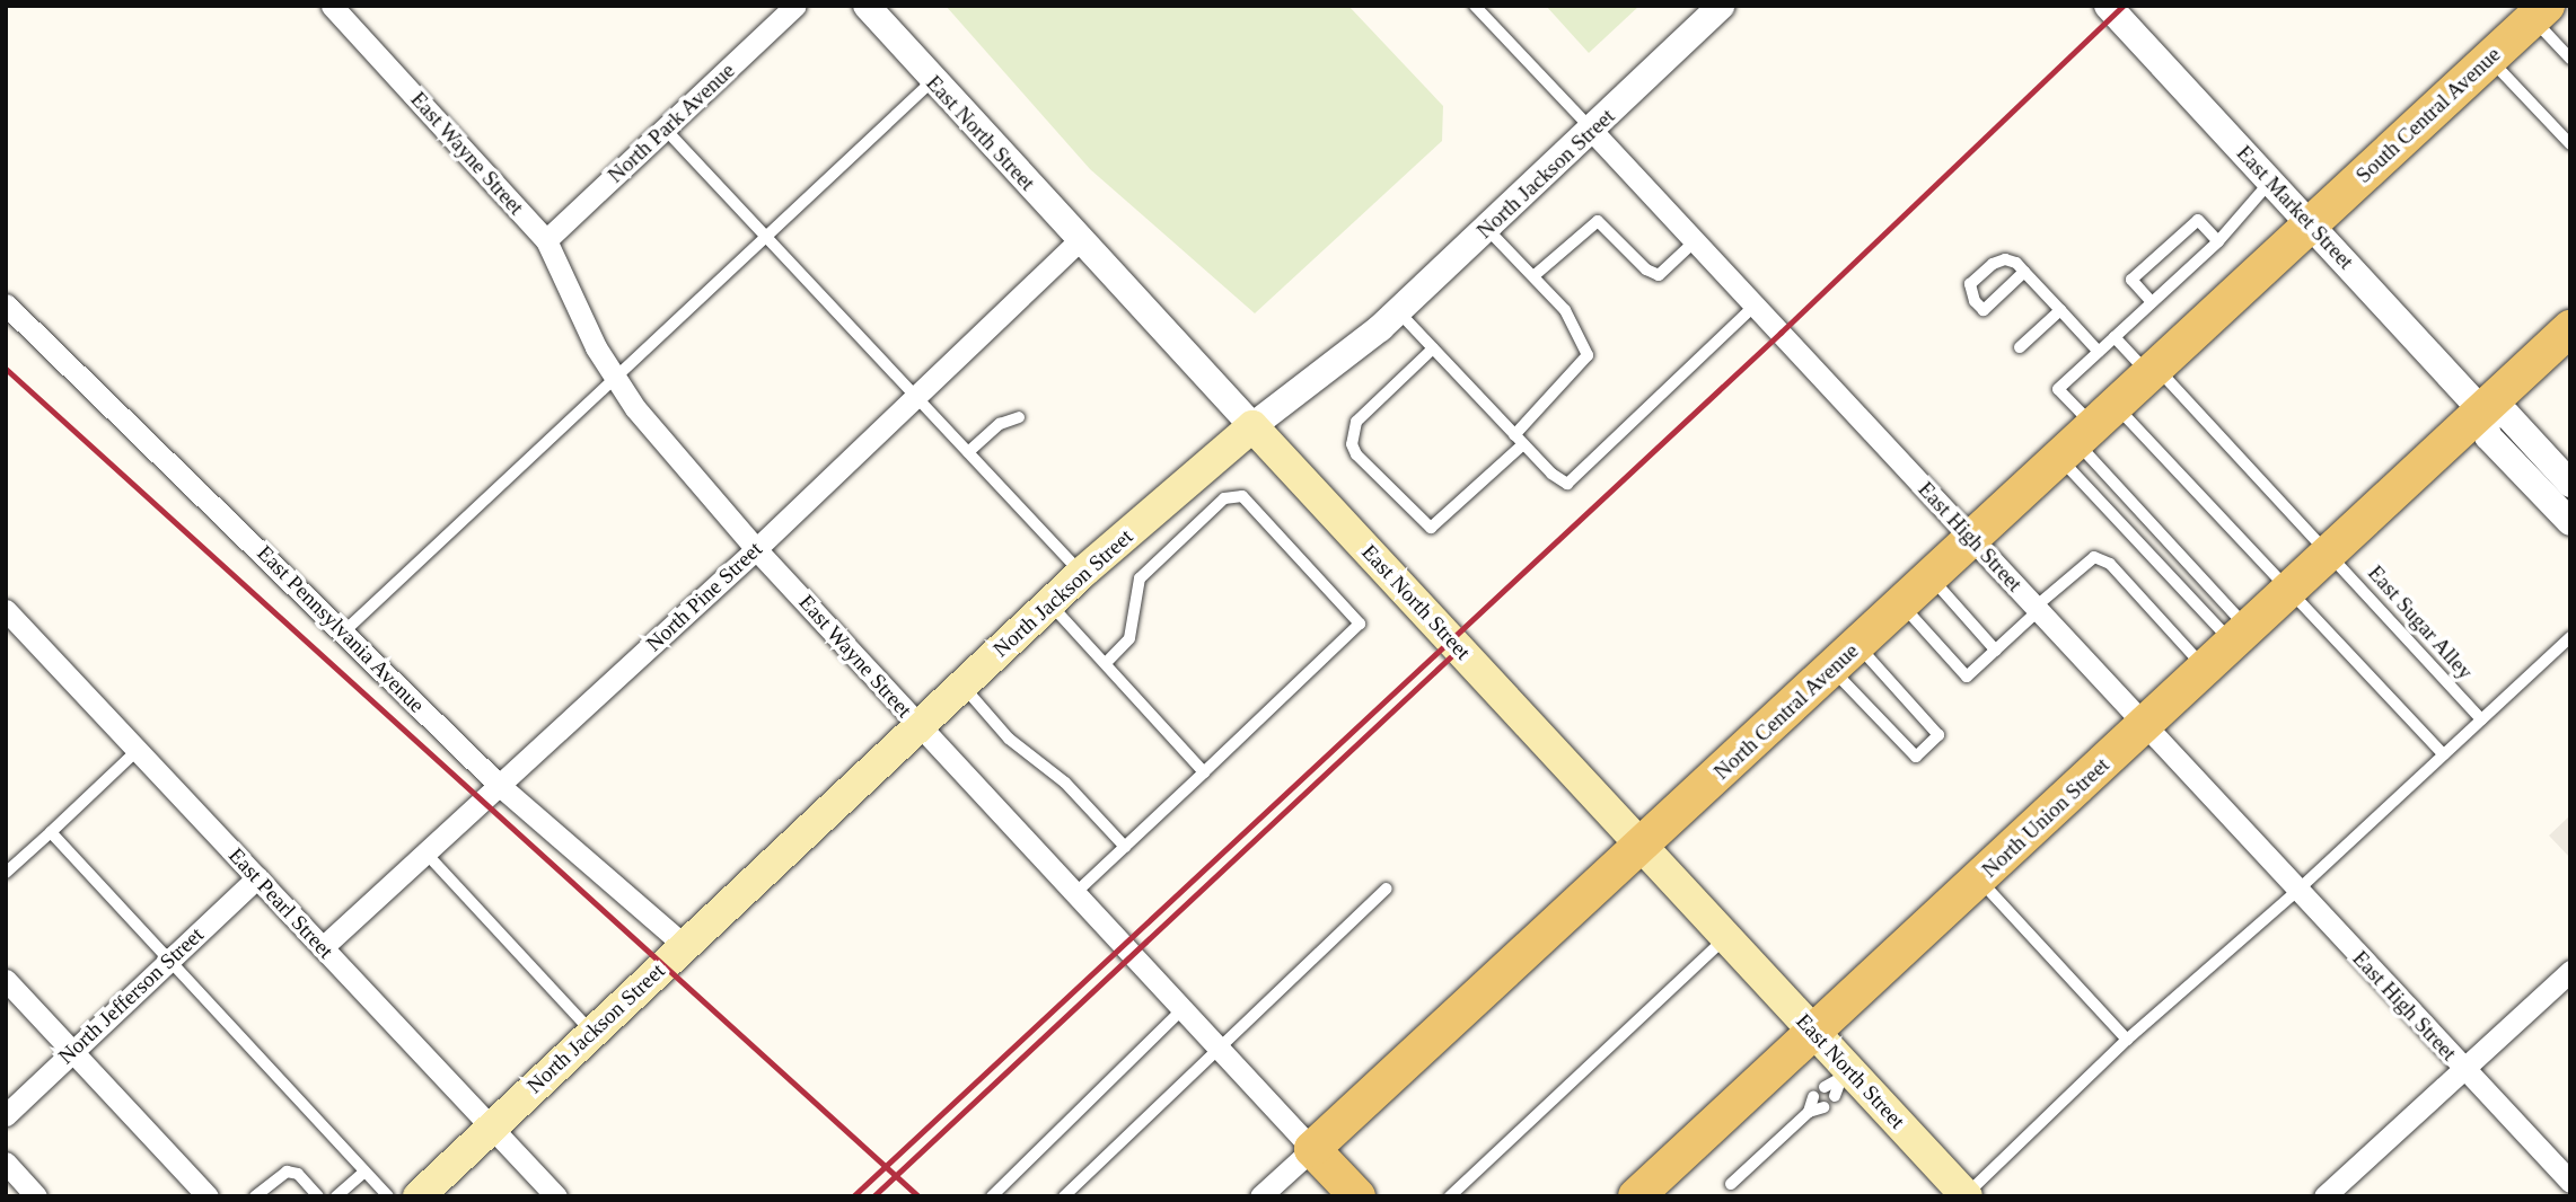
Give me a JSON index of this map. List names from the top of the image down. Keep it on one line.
{"streets":{"main road":["South Central Avenue","East North Street","East Wayne Street","North Jackson Street","North Central Avenue","North Union Street"],"street":["North Park Avenue","East Market Street","East High Street","North Pine Street","East Pennsylvania Avenue","East Pearl Street","North Jefferson Street"],"lane":["East Sugar Alley"]},"crossings":[["South Central Avenue","East Market Street"],["South Central Avenue","North Central Avenue"],["North Park Avenue","East Wayne Street"],["East North Street","North Jackson Street"],["East North Street","North Pine Street"],["East North Street","North Central Avenue"],["East North Street","North Union Street"],["East Wayne Street","North Jackson Street"],["East Wayne Street","North Pine Street"],["East Wayne Street","North Central Avenue"],["North Jackson Street","East High Street"],["North Jackson Street","East Pennsylvania Avenue"],["North Jackson Street","East Pearl Street"],["East Market Street","North Central Avenue"],["East Market Street","North Union Street"],["East High Street","North Central Avenue"],["East High Street","North Union Street"],["North Pine Street","East Pennsylvania Avenue"],["North Pine Street","East Pearl Street"],["East Sugar Alley","North Central Avenue"],["East Sugar Alley","North Union Street"],["East Pearl Street","North Jefferson Street"]]}
